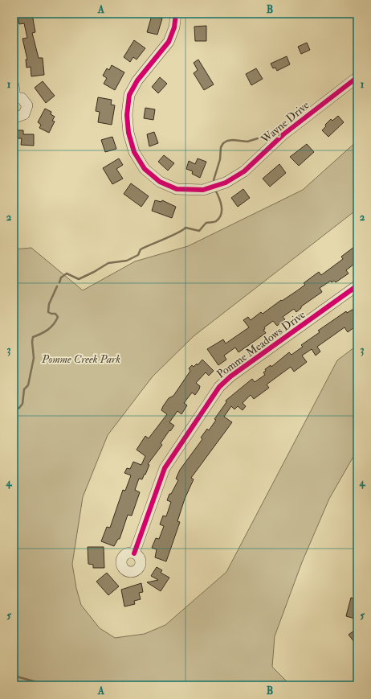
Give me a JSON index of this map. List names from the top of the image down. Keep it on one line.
{"streets":{"street":["Wayne Drive","Pomme Meadows Drive"]},"parks":["Pomme Creek Park"],"grid":{"columns":["A","B"],"rows":["1","2","3","4","5"]}}
